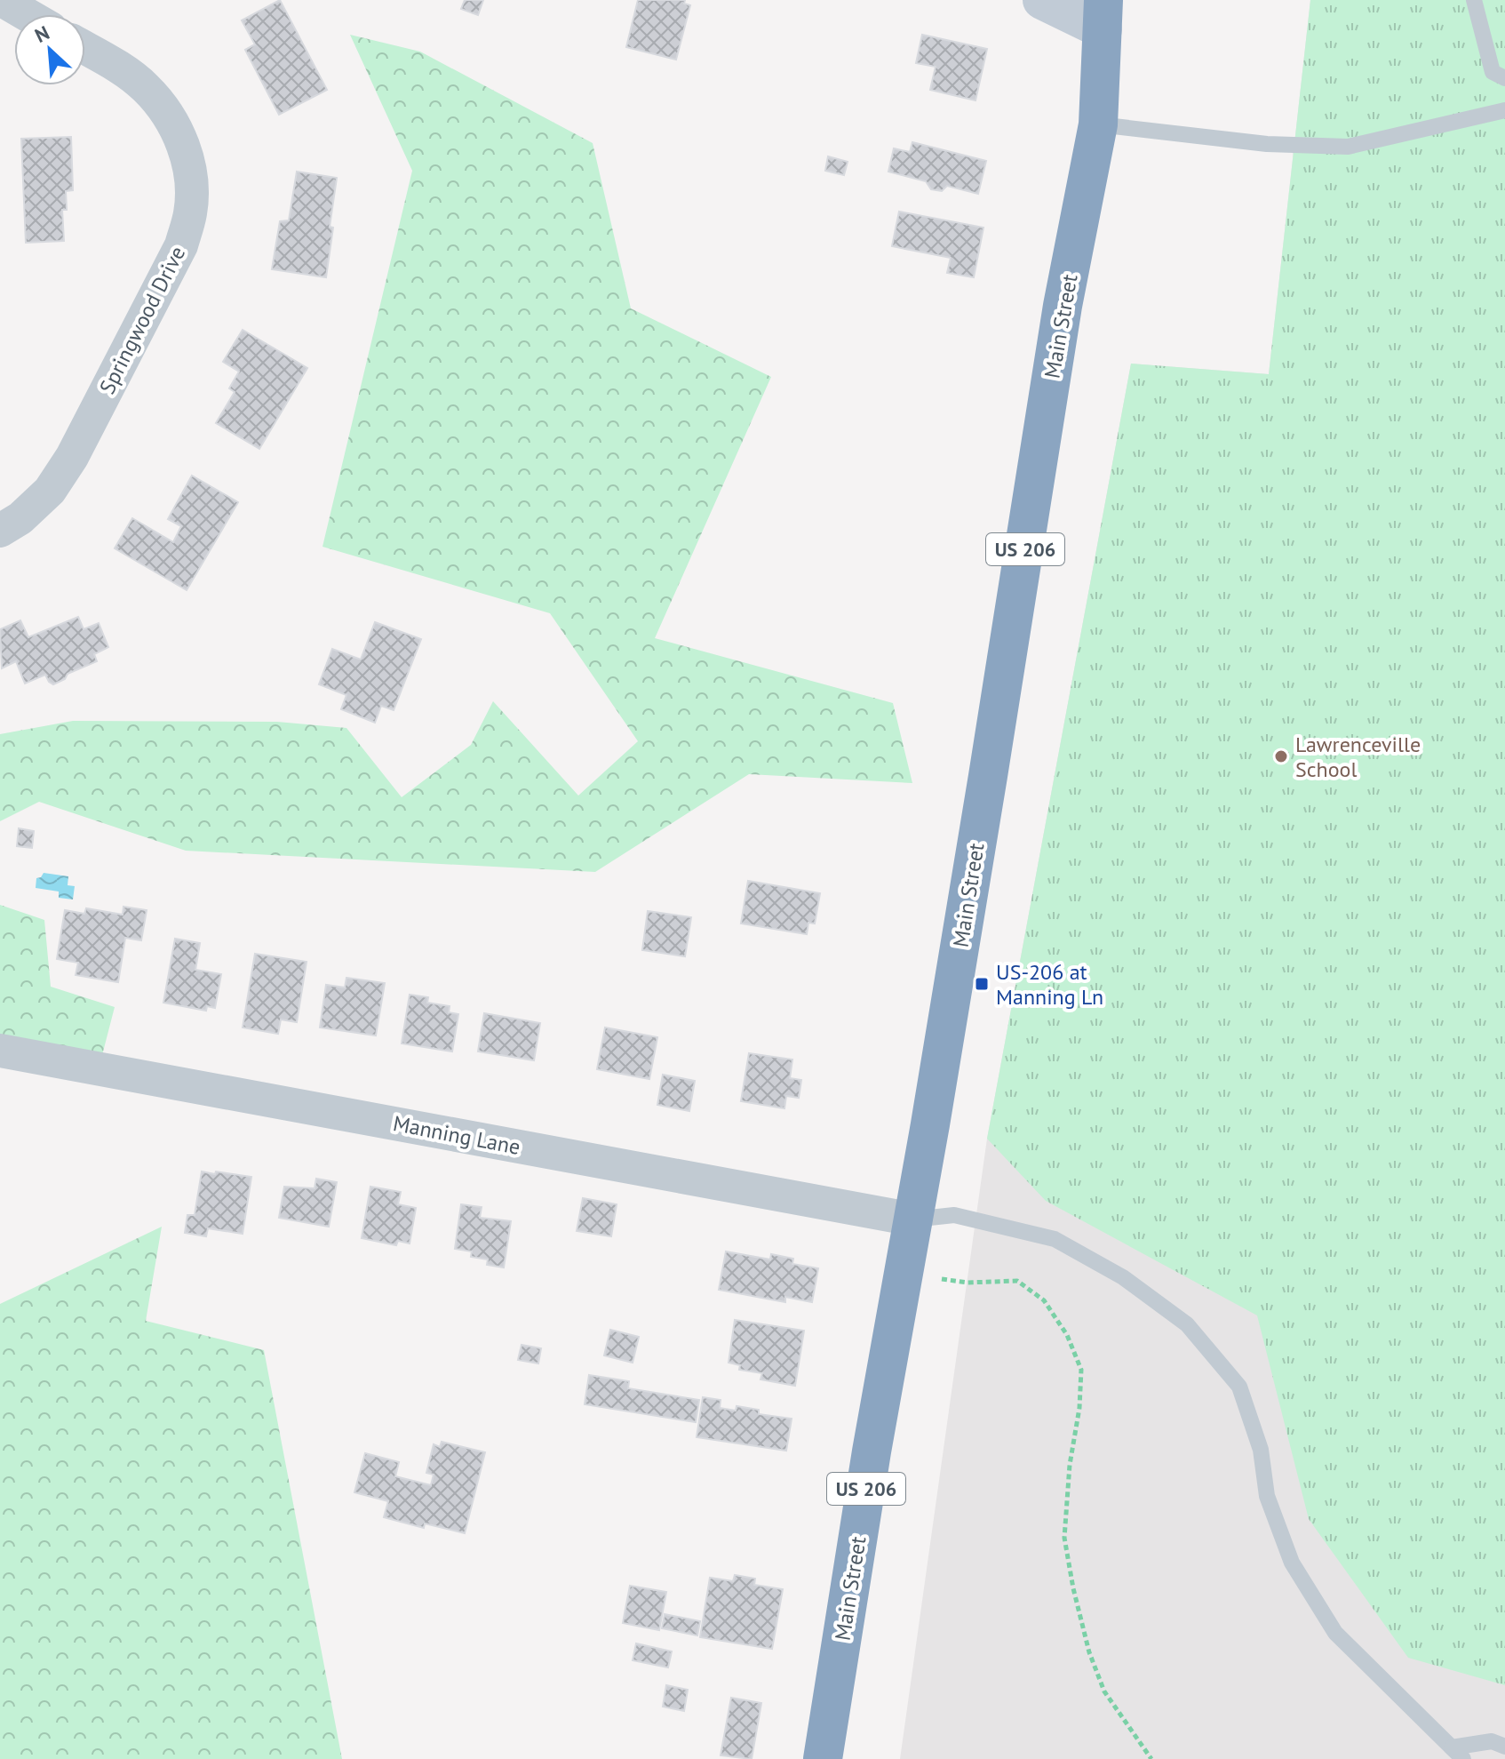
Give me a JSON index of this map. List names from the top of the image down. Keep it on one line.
{"streets":{"highway":["Main Street","US 206"],"street":["Springwood Drive","Manning Lane"]},"crossings":[["Main Street","Manning Lane"]],"places":{"other":["Lawrenceville School"],"transit":["US-206 at Manning Ln"]},"north":"top left"}
